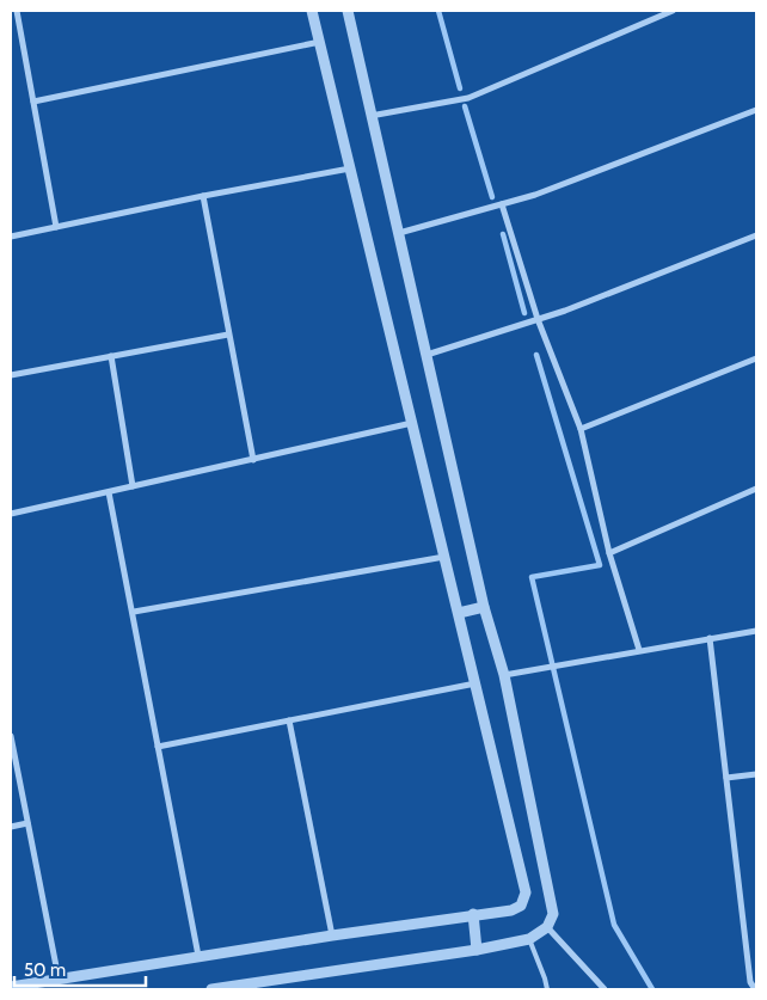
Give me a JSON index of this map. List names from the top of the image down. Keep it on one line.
{"scale_bar":"50 m"}
